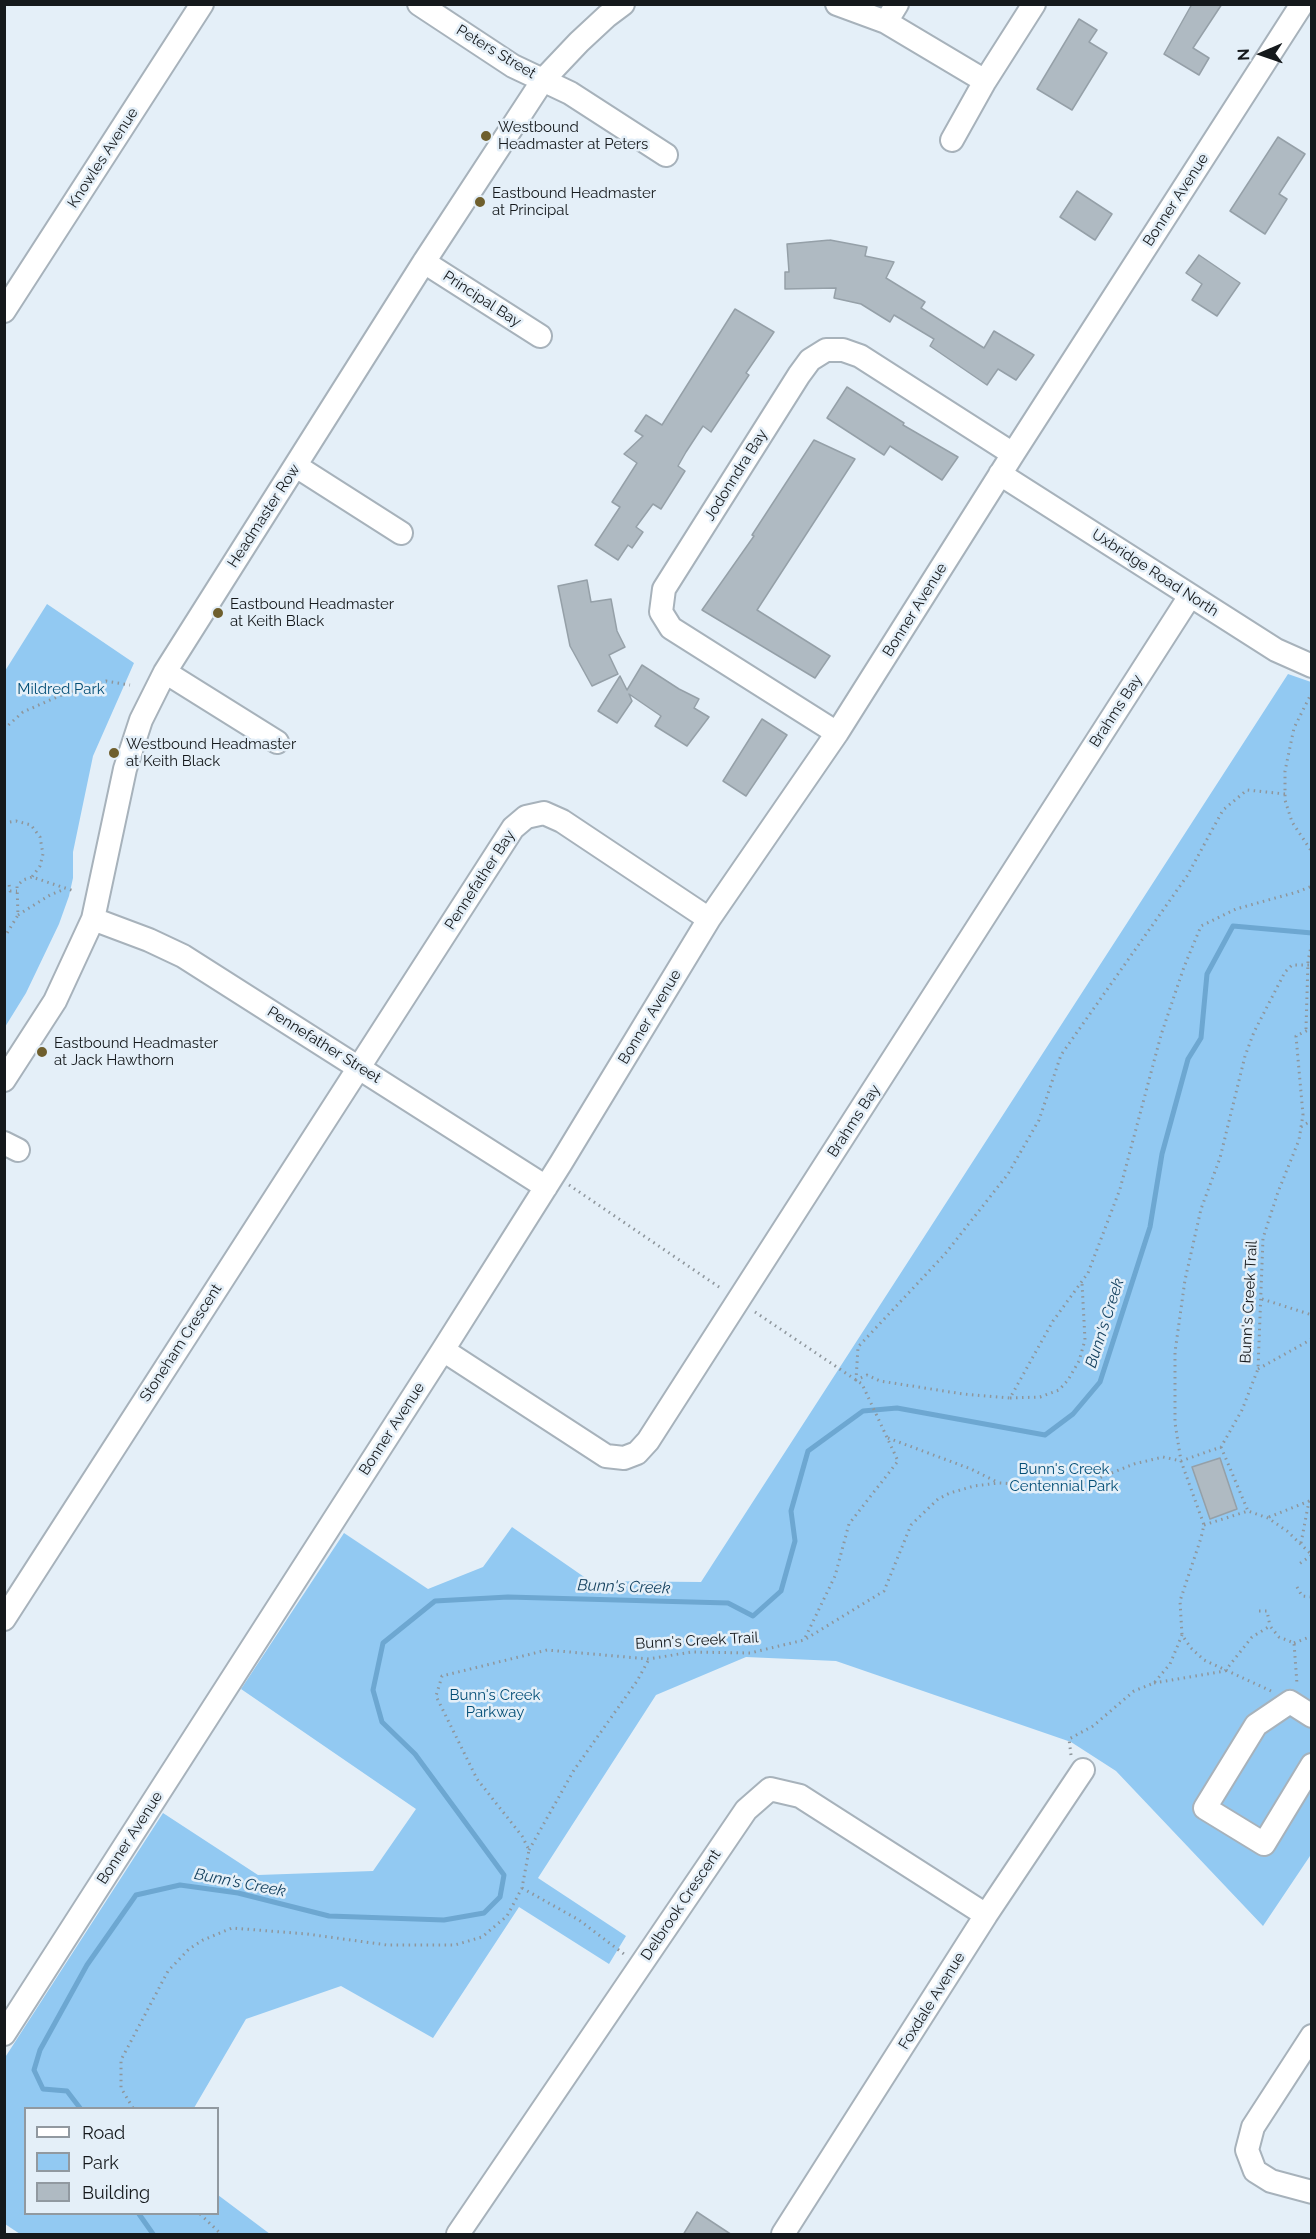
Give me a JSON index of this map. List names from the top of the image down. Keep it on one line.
{"streets":{"street":["Peters Street","Knowles Avenue","Bonner Avenue","Principal Bay","Jodonndra Bay","Headmaster Row","Uxbridge Road North","Brahms Bay","Pennefather Bay","Pennefather Street","Stoneham Crescent","Delbrook Crescent","Foxdale Avenue"],"path":["Bunn's Creek Trail"]},"crossings":[["Peters Street","Headmaster Row"],["Bonner Avenue","Jodonndra Bay"],["Bonner Avenue","Uxbridge Road North"],["Bonner Avenue","Brahms Bay"],["Bonner Avenue","Pennefather Bay"],["Bonner Avenue","Pennefather Street"],["Principal Bay","Headmaster Row"],["Headmaster Row","Pennefather Street"],["Uxbridge Road North","Brahms Bay"],["Pennefather Bay","Pennefather Street"],["Pennefather Bay","Stoneham Crescent"],["Pennefather Street","Stoneham Crescent"],["Delbrook Crescent","Foxdale Avenue"]],"water":["Bunn's Creek"],"parks":["Mildred Park","Bunn's Creek Centennial Park","Bunn's Creek Parkway"],"places":["Westbound Headmaster at Peters","Eastbound Headmaster at Principal","Eastbound Headmaster at Keith Black","Westbound Headmaster at Keith Black","Eastbound Headmaster at Jack Hawthorn"],"legend":["Road","Park","Building"],"north":"left"}
